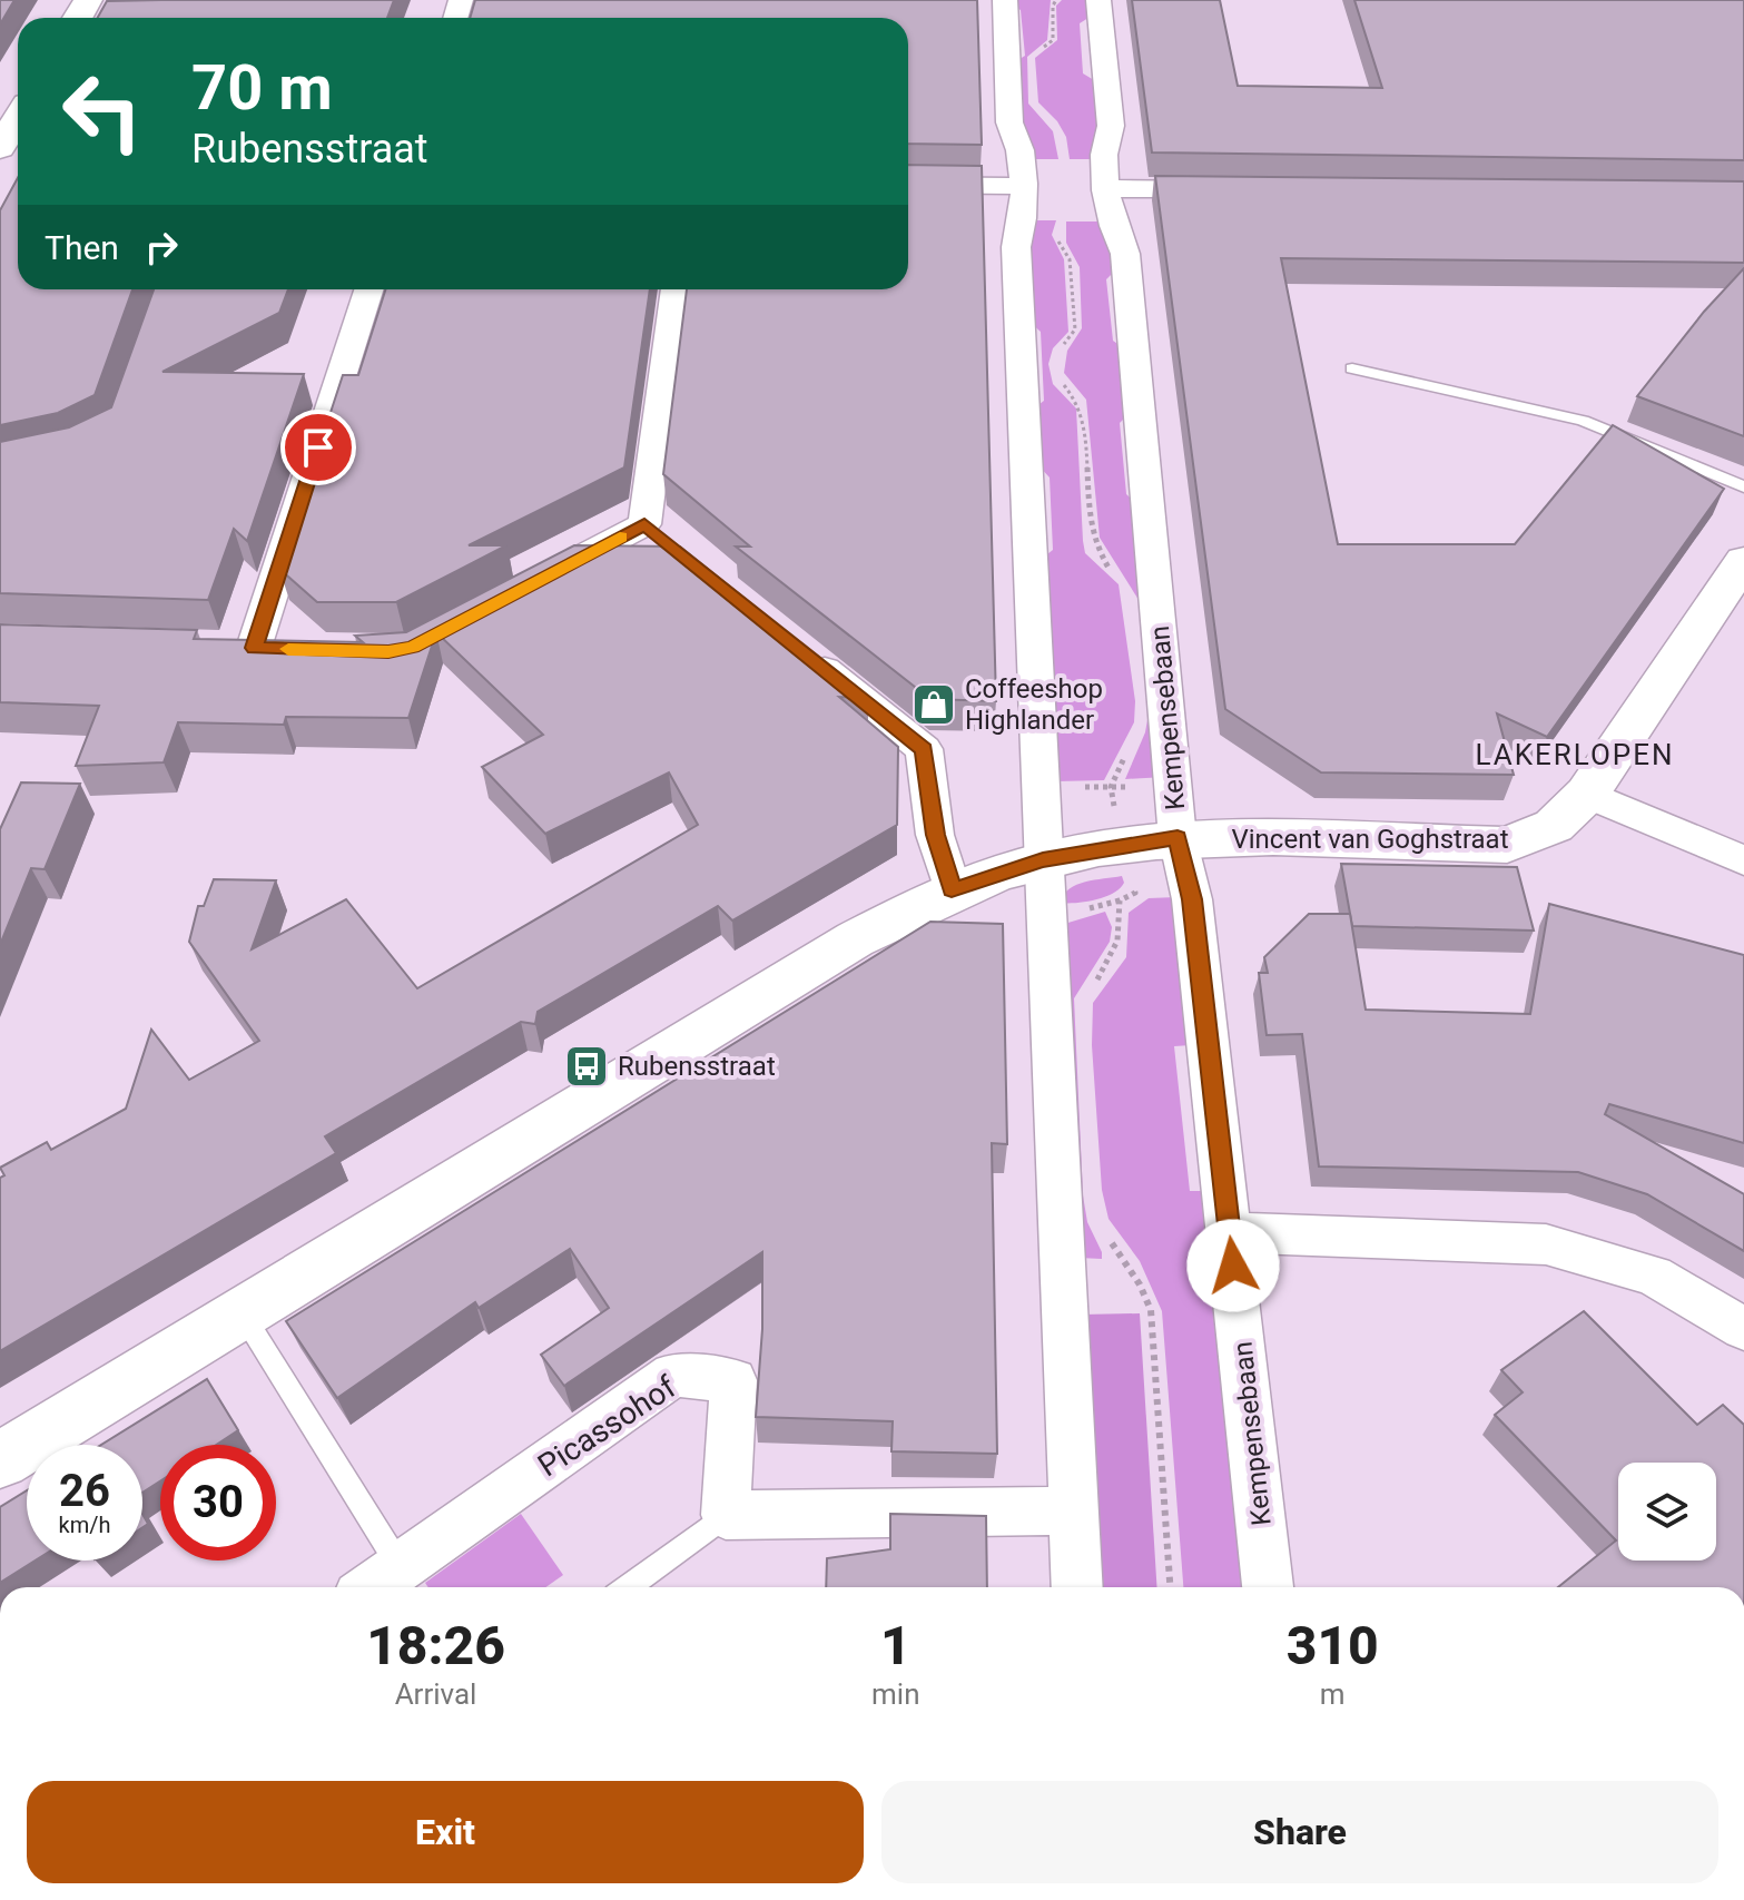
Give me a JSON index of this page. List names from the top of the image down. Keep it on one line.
{"streets":{"street":["Kempensebaan","Vincent van Goghstraat","Picassohof"]},"crossings":[["Kempensebaan","Vincent van Goghstraat"]],"districts":["LAKERLOPEN"],"places":{"shop":["Coffeeshop Highlander"],"bus stop":["Rubensstraat"]},"page":{"turn":["70 m","Rubensstraat"],"then":"Then","speed":"26 km/h","limit":"30","eta":["18:26","Arrival","1","min","310","m"],"buttons":["Exit","Share"]}}
